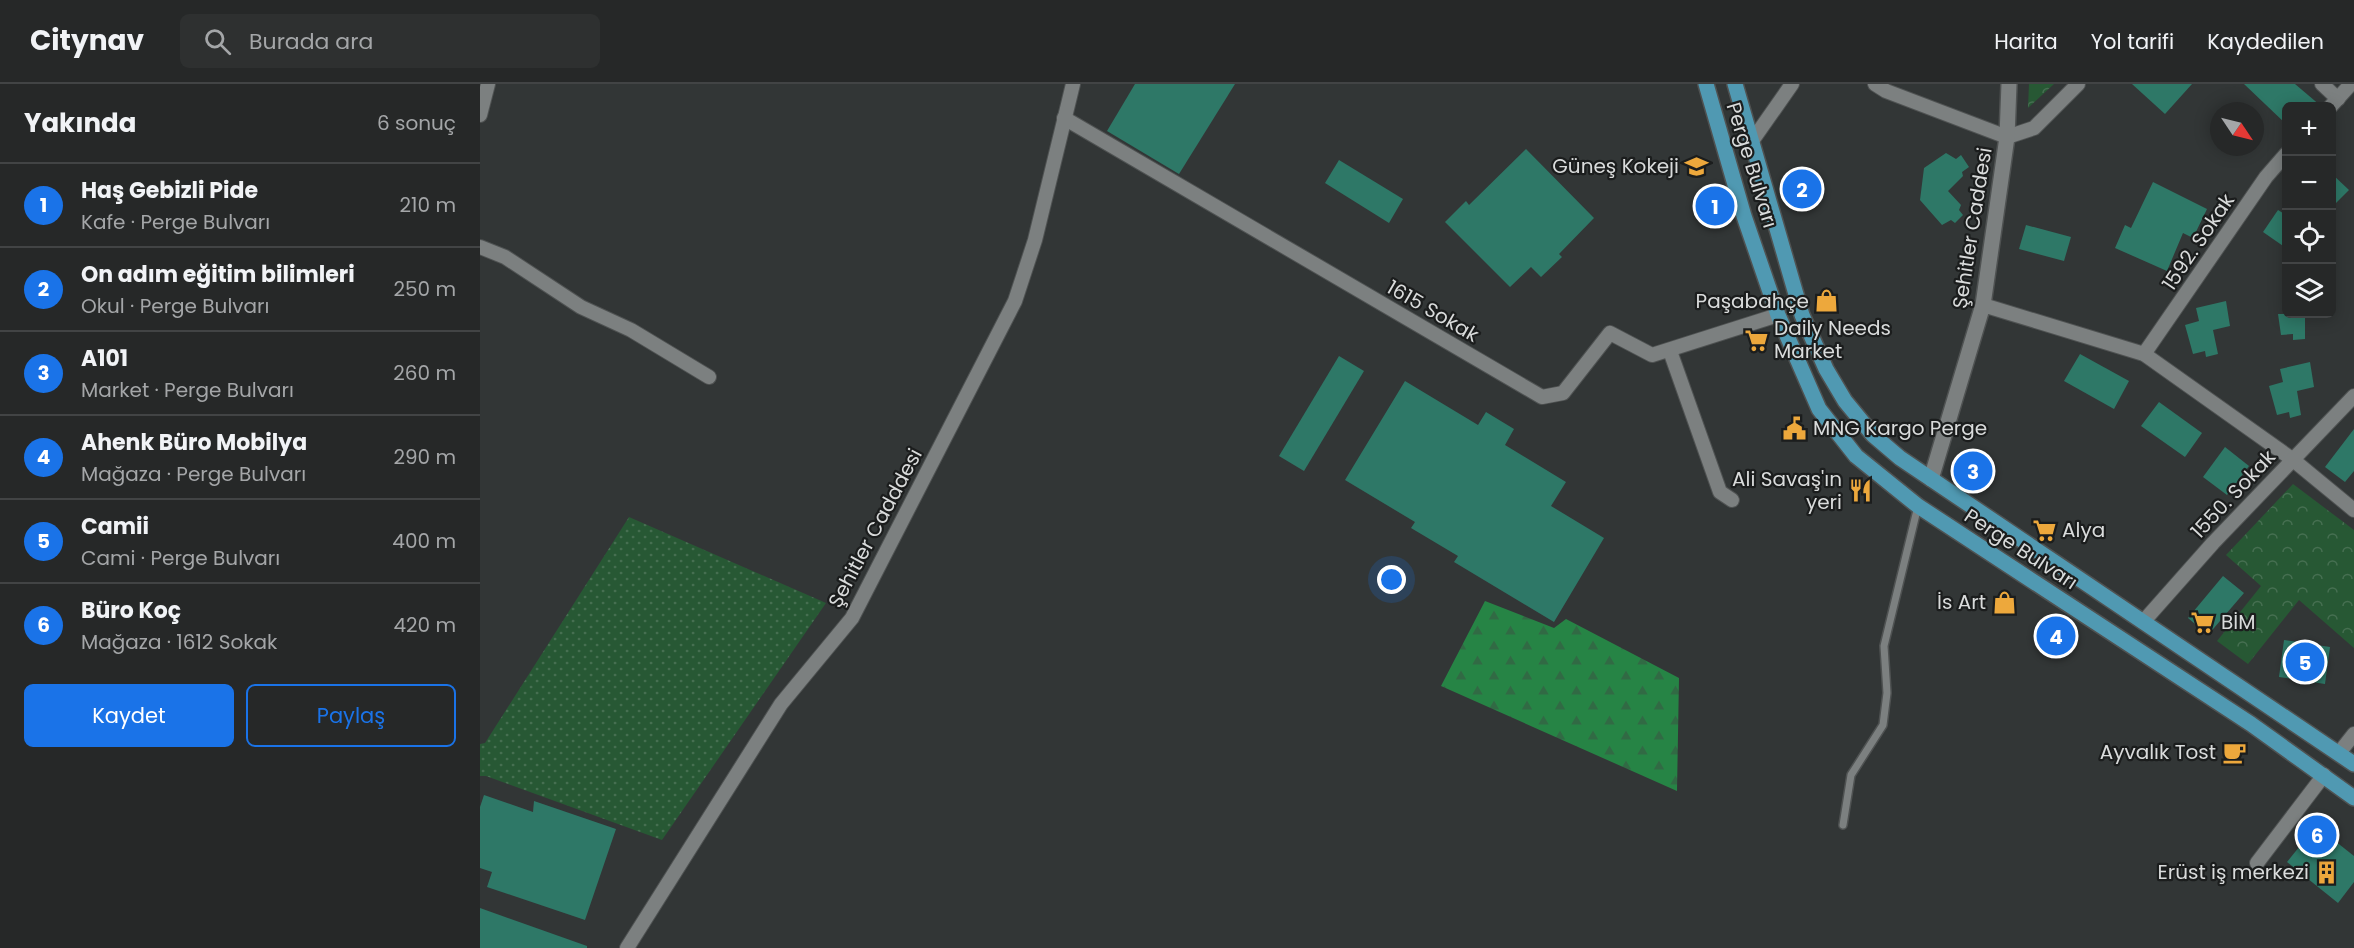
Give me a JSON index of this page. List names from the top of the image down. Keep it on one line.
{"streets":{"main road":["Perge Bulvarı"],"street":["Şehitler Caddesi","1592. Sokak","1615 Sokak","1550. Sokak","Şehitler Cadddesi"]},"crossings":[["Perge Bulvarı","Şehitler Caddesi"],["Perge Bulvarı","1615 Sokak"],["Perge Bulvarı","1550. Sokak"],["1615 Sokak","Şehitler Cadddesi"]],"places":{"school or university":["Güneş Kokeji"],"shop":["Paşabahçe","İs Art"],"supermarket":["Daily Needs Market","Alya","BİM"],"public building":["MNG Kargo Perge"],"restaurant":["Ali Savaş'ın yeri"],"cafe":["Ayvalık Tost"],"building":["Erüst iş merkezi"]},"north":"bottom right","page":{"header":"Citynav","search":"Burada ara","nav":["Harita","Yol tarifi","Kaydedilen"],"heading":["Yakında","6 sonuç"],"map_buttons":["+","−"],"list":[{"mark":"1","name":"Haş Gebizli Pide","note":"Kafe · Perge Bulvarı","value":"210 m"},{"mark":"2","name":"On adım eğitim bilimleri","note":"Okul · Perge Bulvarı","value":"250 m"},{"mark":"3","name":"A101","note":"Market · Perge Bulvarı","value":"260 m"},{"mark":"4","name":"Ahenk Büro Mobilya","note":"Mağaza · Perge Bulvarı","value":"290 m"},{"mark":"5","name":"Camii","note":"Cami · Perge Bulvarı","value":"400 m"},{"mark":"6","name":"Büro Koç","note":"Mağaza · 1612 Sokak","value":"420 m"}],"pins":["2","1","3","4","5","6"],"buttons":["Kaydet","Paylaş"]}}
